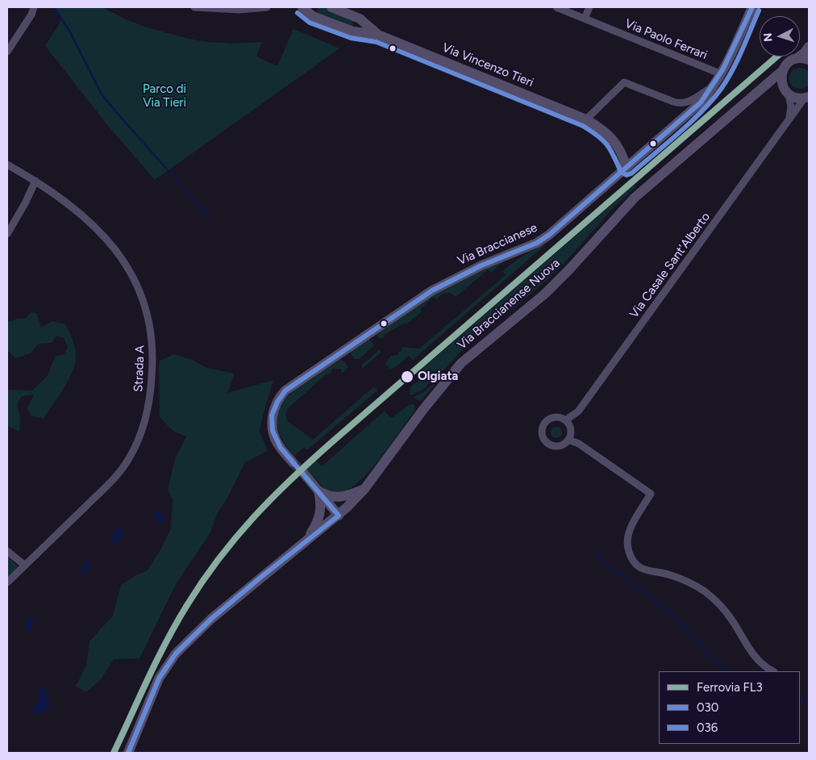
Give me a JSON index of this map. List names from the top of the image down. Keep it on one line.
{"streets":{"street":["Via Paolo Ferrari","Via Vincenzo Tieri","Via Braccianese","Via Casale Sant'Alberto","Via Braccianense Nuova","Strada A"]},"crossings":[["Via Paolo Ferrari","Via Braccianese"],["Via Vincenzo Tieri","Via Braccianese"]],"parks":["Parco di Via Tieri"],"places":["Olgiata"],"lines":["transit line 030","transit line 036","rail line FL3"],"legend":["Ferrovia FL3","030","036"],"north":"left"}
